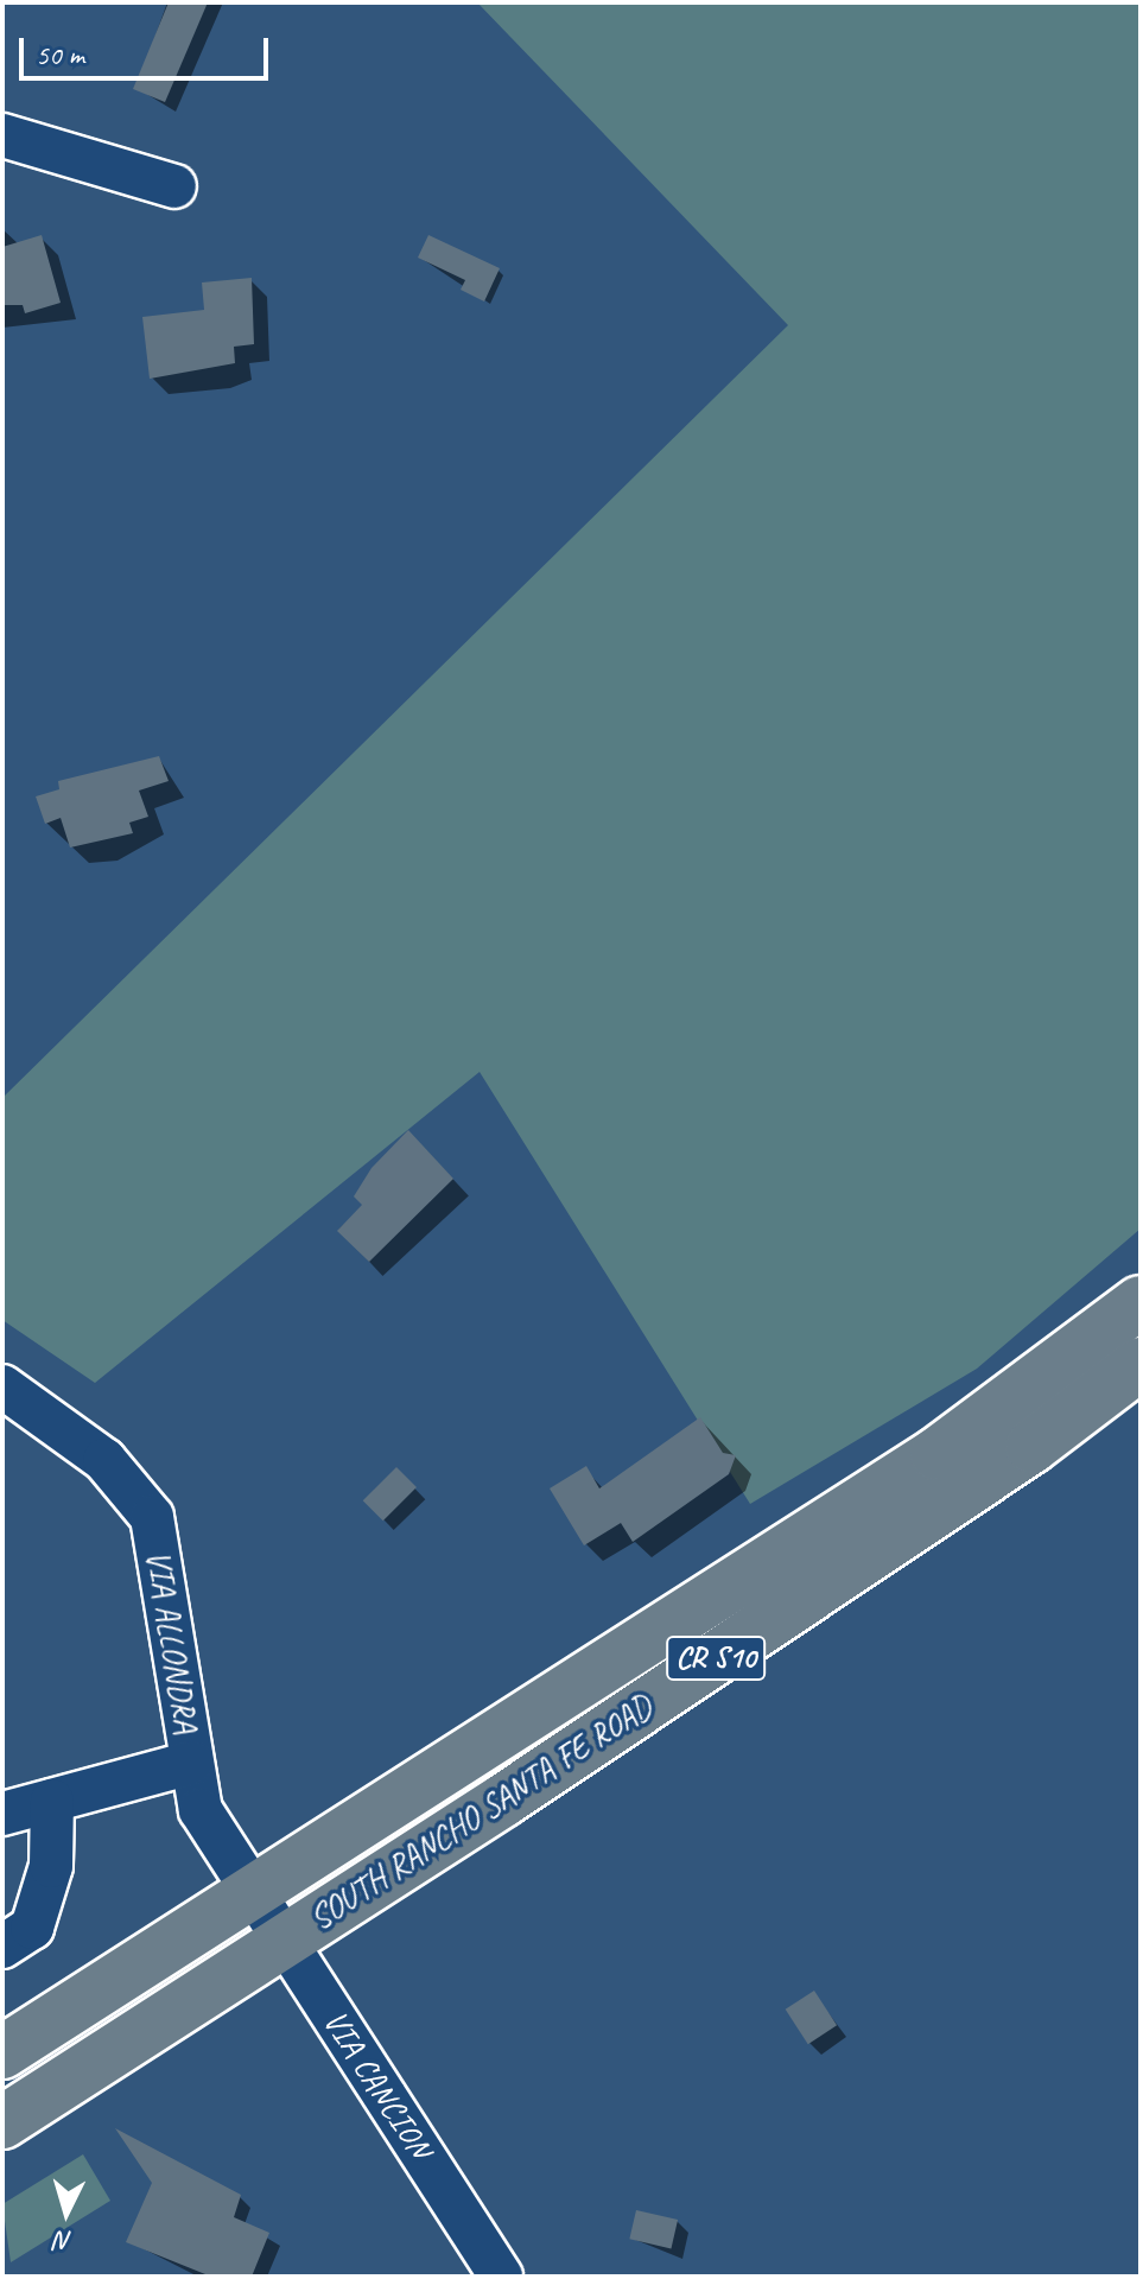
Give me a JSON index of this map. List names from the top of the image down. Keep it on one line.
{"streets":{"main road":["CR S10","SOUTH RANCHO SANTA FE ROAD"],"street":["VIA ALLONDRA","VIA CANCION"]},"crossings":[["VIA ALLONDRA","SOUTH RANCHO SANTA FE ROAD"],["VIA ALLONDRA","VIA CANCION"],["SOUTH RANCHO SANTA FE ROAD","VIA CANCION"]],"scale_bar":"50 m","north":"bottom"}
